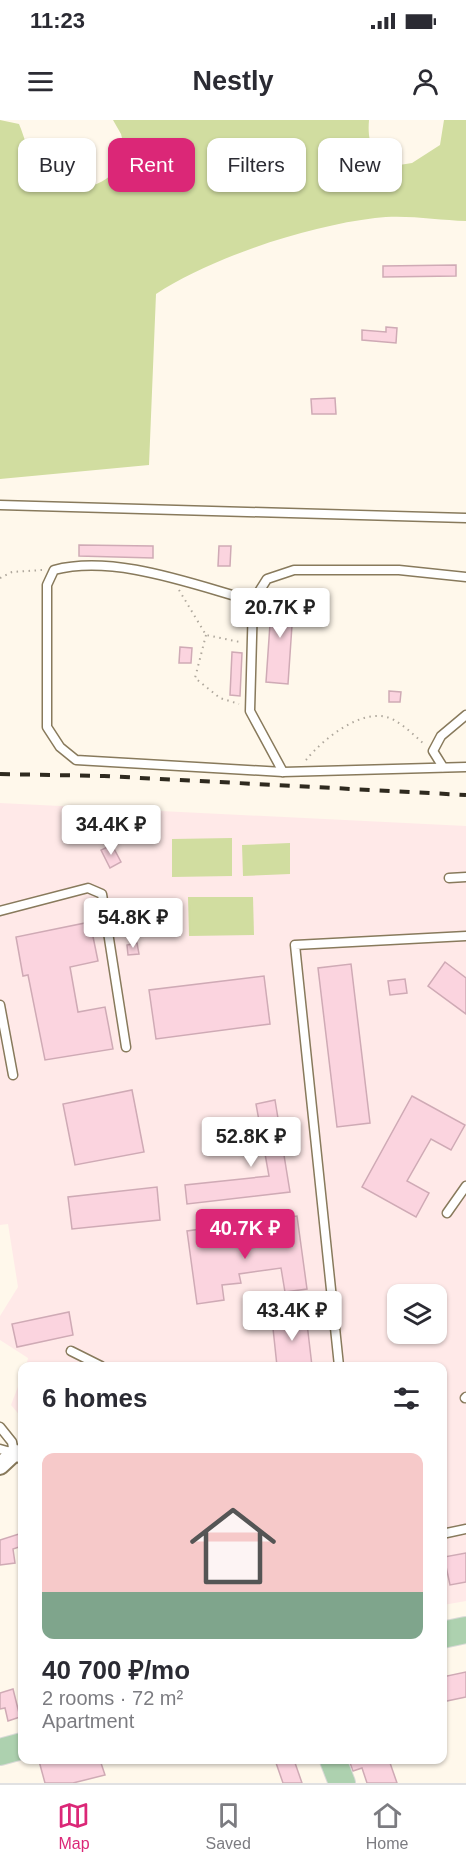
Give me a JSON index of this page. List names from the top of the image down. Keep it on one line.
{"page":{"status":"11:23","header":"Nestly","chip":["Buy","Rent","Filters","New"],"price":["20.7K ₽","34.4K ₽","54.8K ₽","52.8K ₽","40.7K ₽","43.4K ₽"],"heading":"6 homes","list":[{"name":"40 700 ₽/mo","note":"2 rooms · 72 m² · Apartment"}],"tabs":["Map","Saved","Home"]}}
